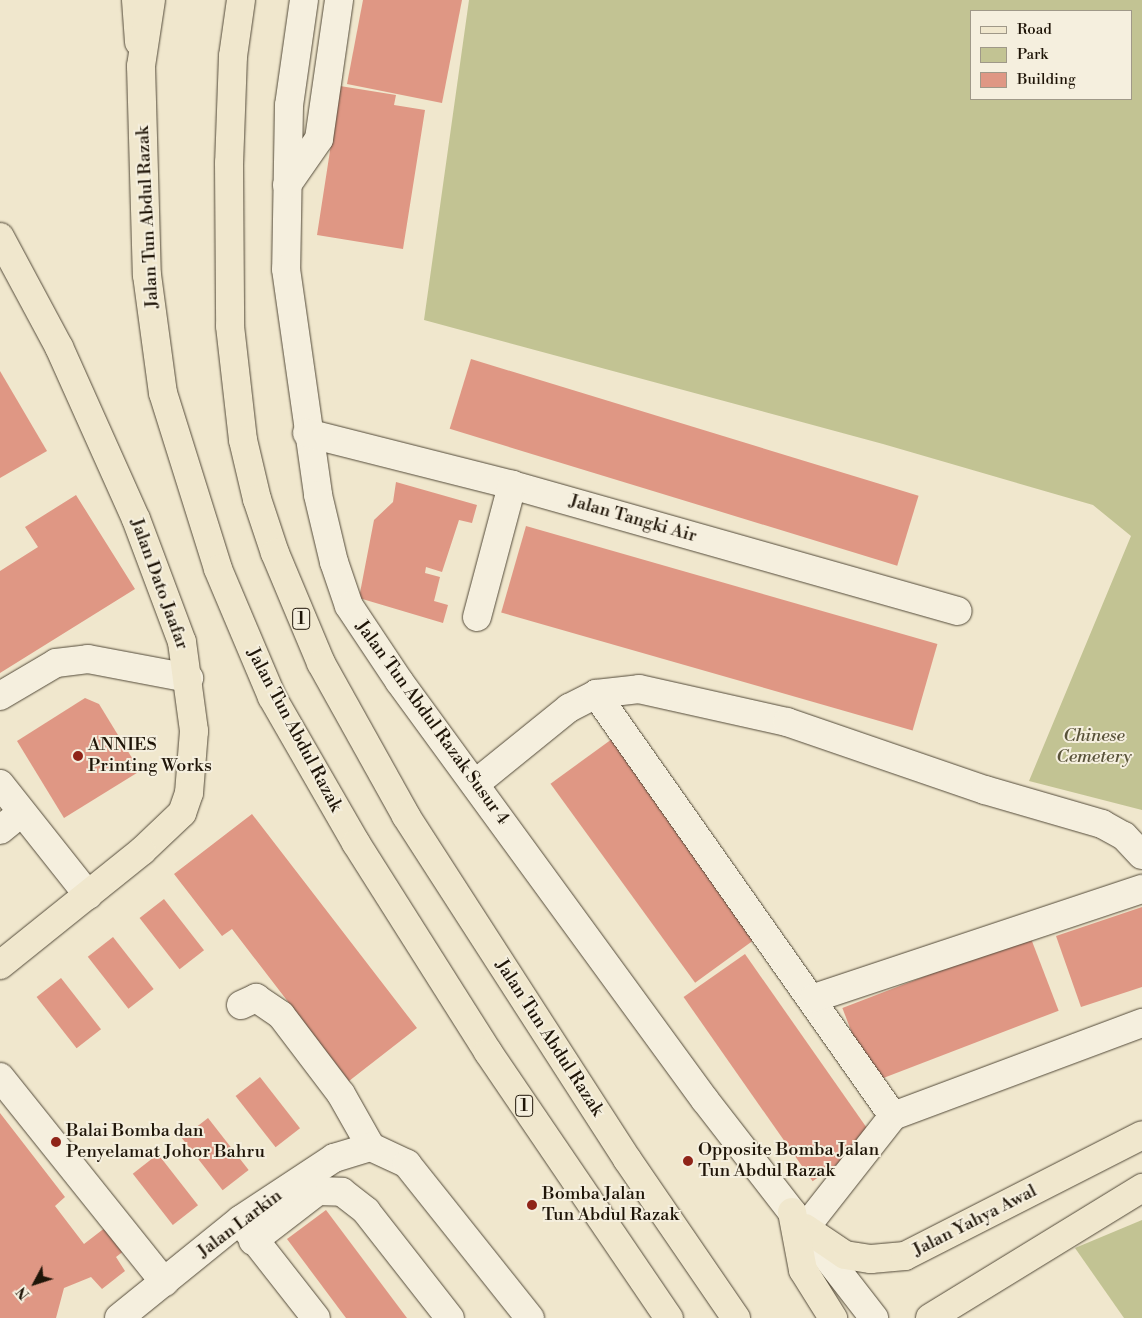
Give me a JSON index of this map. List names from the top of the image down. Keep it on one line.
{"streets":{"main road":["Jalan Tun Abdul Razak","Jalan Dato Jaafar","1","Jalan Yahya Awal"],"street":["Jalan Tangki Air","Jalan Tun Abdul Razak Susur 4","Jalan Larkin"]},"crossings":[["Jalan Tangki Air","Jalan Tun Abdul Razak Susur 4"],["Jalan Tun Abdul Razak Susur 4","Jalan Yahya Awal"]],"parks":["Chinese Cemetery"],"places":["ANNIES Printing Works","Balai Bomba dan Penyelamat Johor Bahru","Opposite Bomba Jalan Tun Abdul Razak","Bomba Jalan Tun Abdul Razak"],"legend":["Road","Park","Building"],"north":"bottom left"}
